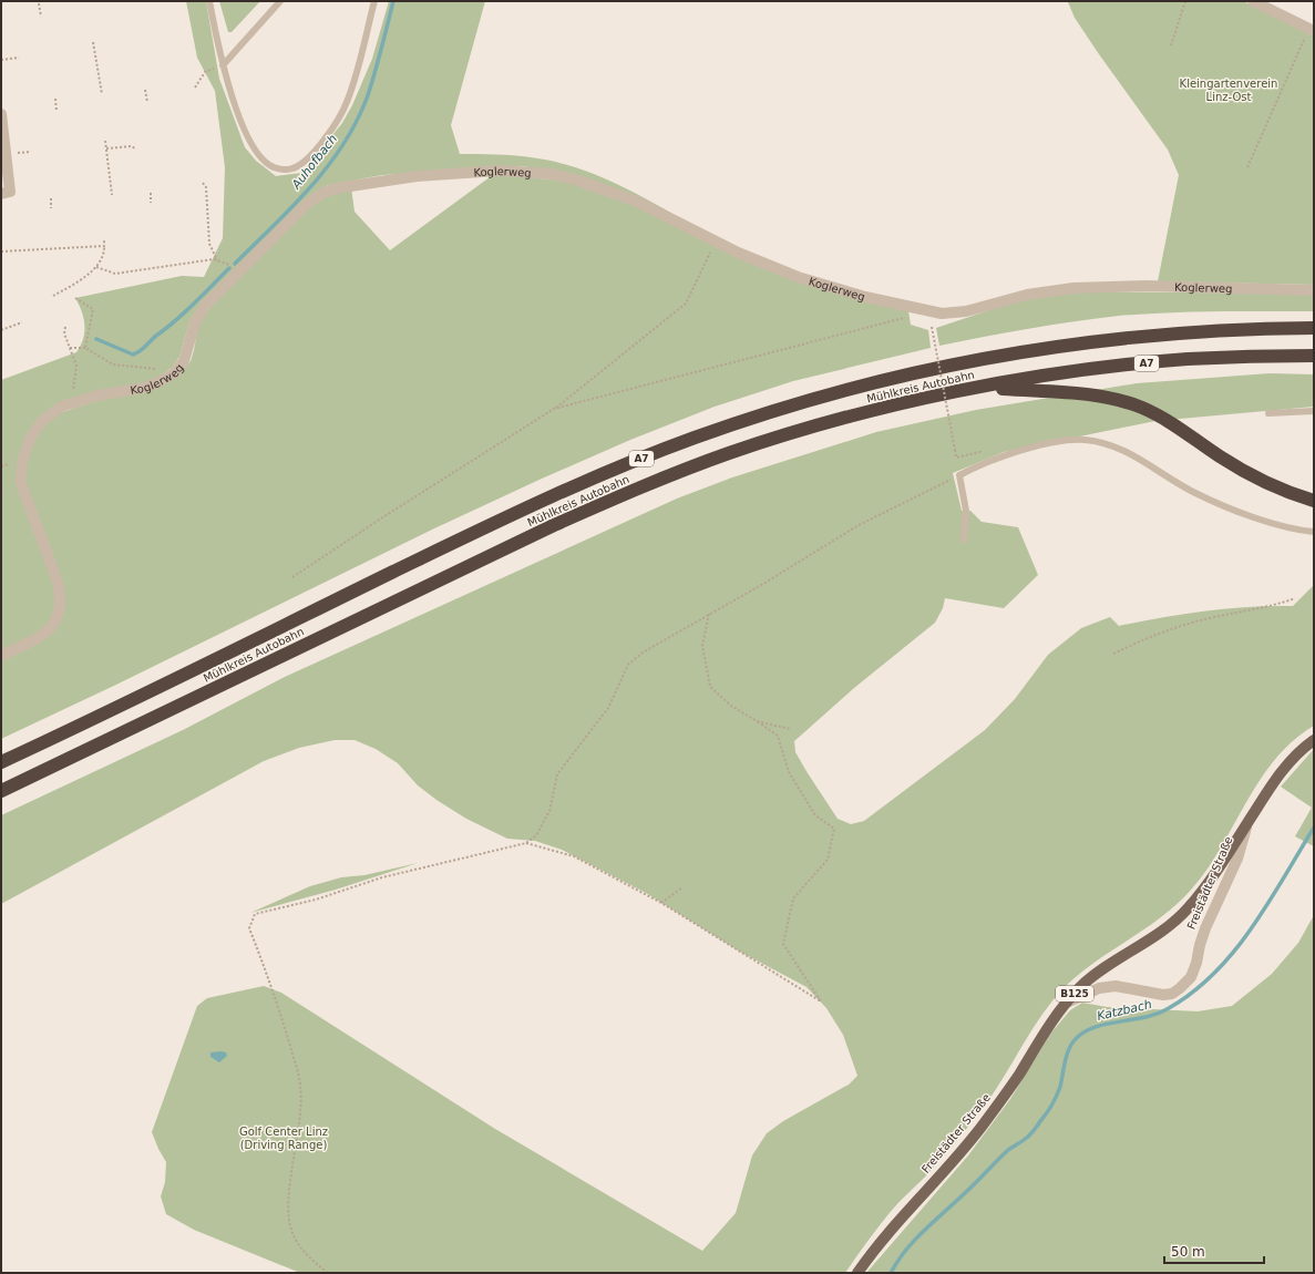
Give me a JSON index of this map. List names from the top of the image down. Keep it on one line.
{"streets":{"highway":["A7","Mühlkreis Autobahn"],"main road":["Freistädter Straße","B125"],"street":["Koglerweg"]},"water":["Auhofbach","Katzbach"],"parks":["Kleingartenverein Linz-Ost","Golf Center Linz (Driving Range)"],"scale_bar":"50 m"}
